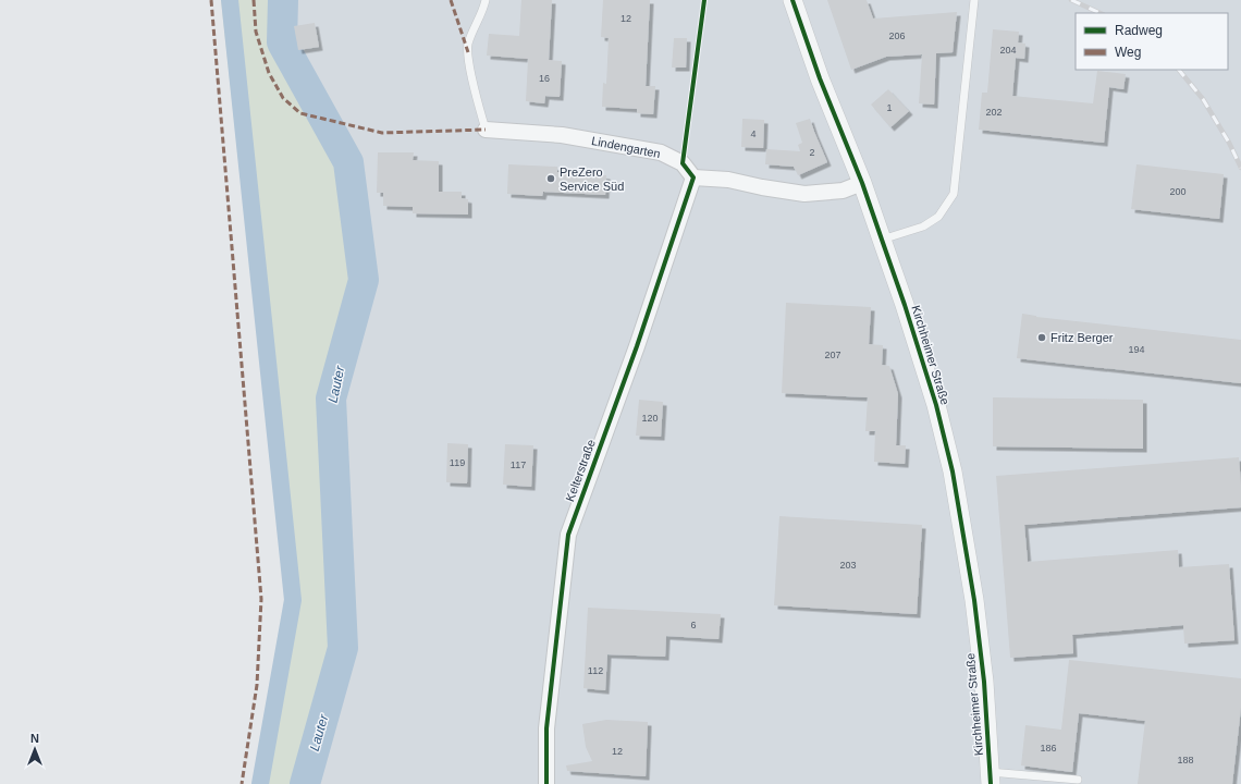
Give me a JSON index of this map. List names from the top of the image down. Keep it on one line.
{"streets":{"street":["Lindengarten","Kirchheimer Straße","Kelterstraße"]},"crossings":[["Lindengarten","Kelterstraße"]],"water":["Lauter"],"places":["PreZero Service Süd","Fritz Berger"],"house_numbers":["12","206","204","16","1","202","4","2","200","194","207","120","119","117","203","6","112","186","12","188"],"legend":["Radweg","Weg"],"north":"top"}
